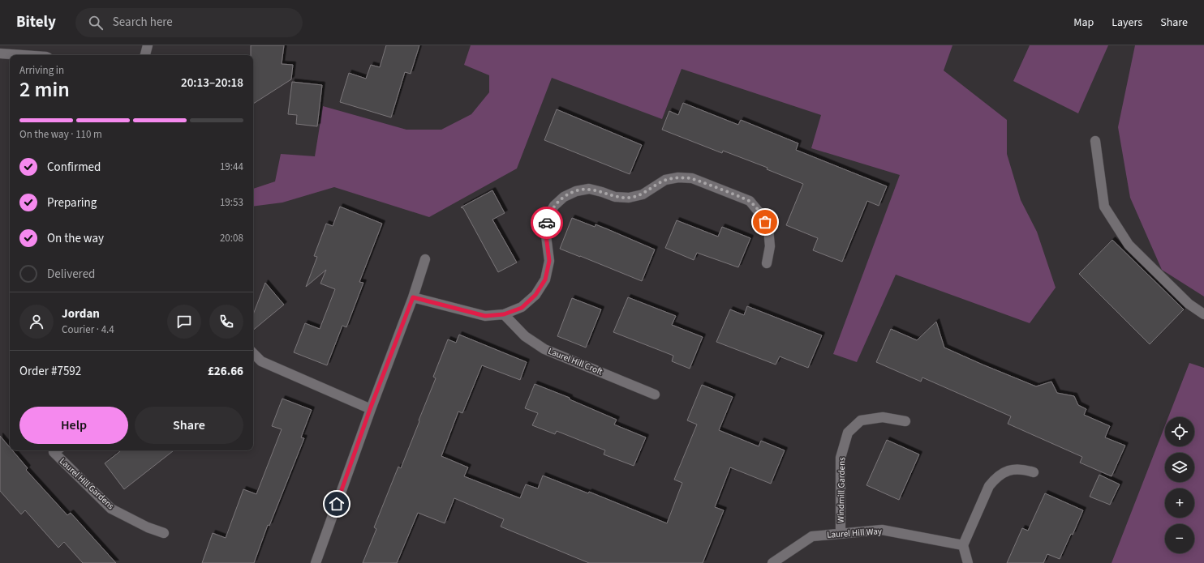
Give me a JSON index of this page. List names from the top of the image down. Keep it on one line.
{"streets":{"street":["Laurel Hill Croft","Laurel Hill Gardens","Windmill Gardens","Laurel Hill Way"]},"crossings":[["Windmill Gardens","Laurel Hill Way"]],"page":{"header":"Bitely","search":"Search here","nav":["Map","Layers","Share"],"heading":["2 min","Arriving in","20:13–20:18"],"panel":["Jordan","Courier · 4.4","Order #7592","£26.66"],"bar":"On the way · 110 m","list":[["Confirmed","19:44"],["Preparing","19:53"],["On the way","20:08"],"Delivered"],"buttons":["Help","Share"],"map_buttons":["+","−"]}}
